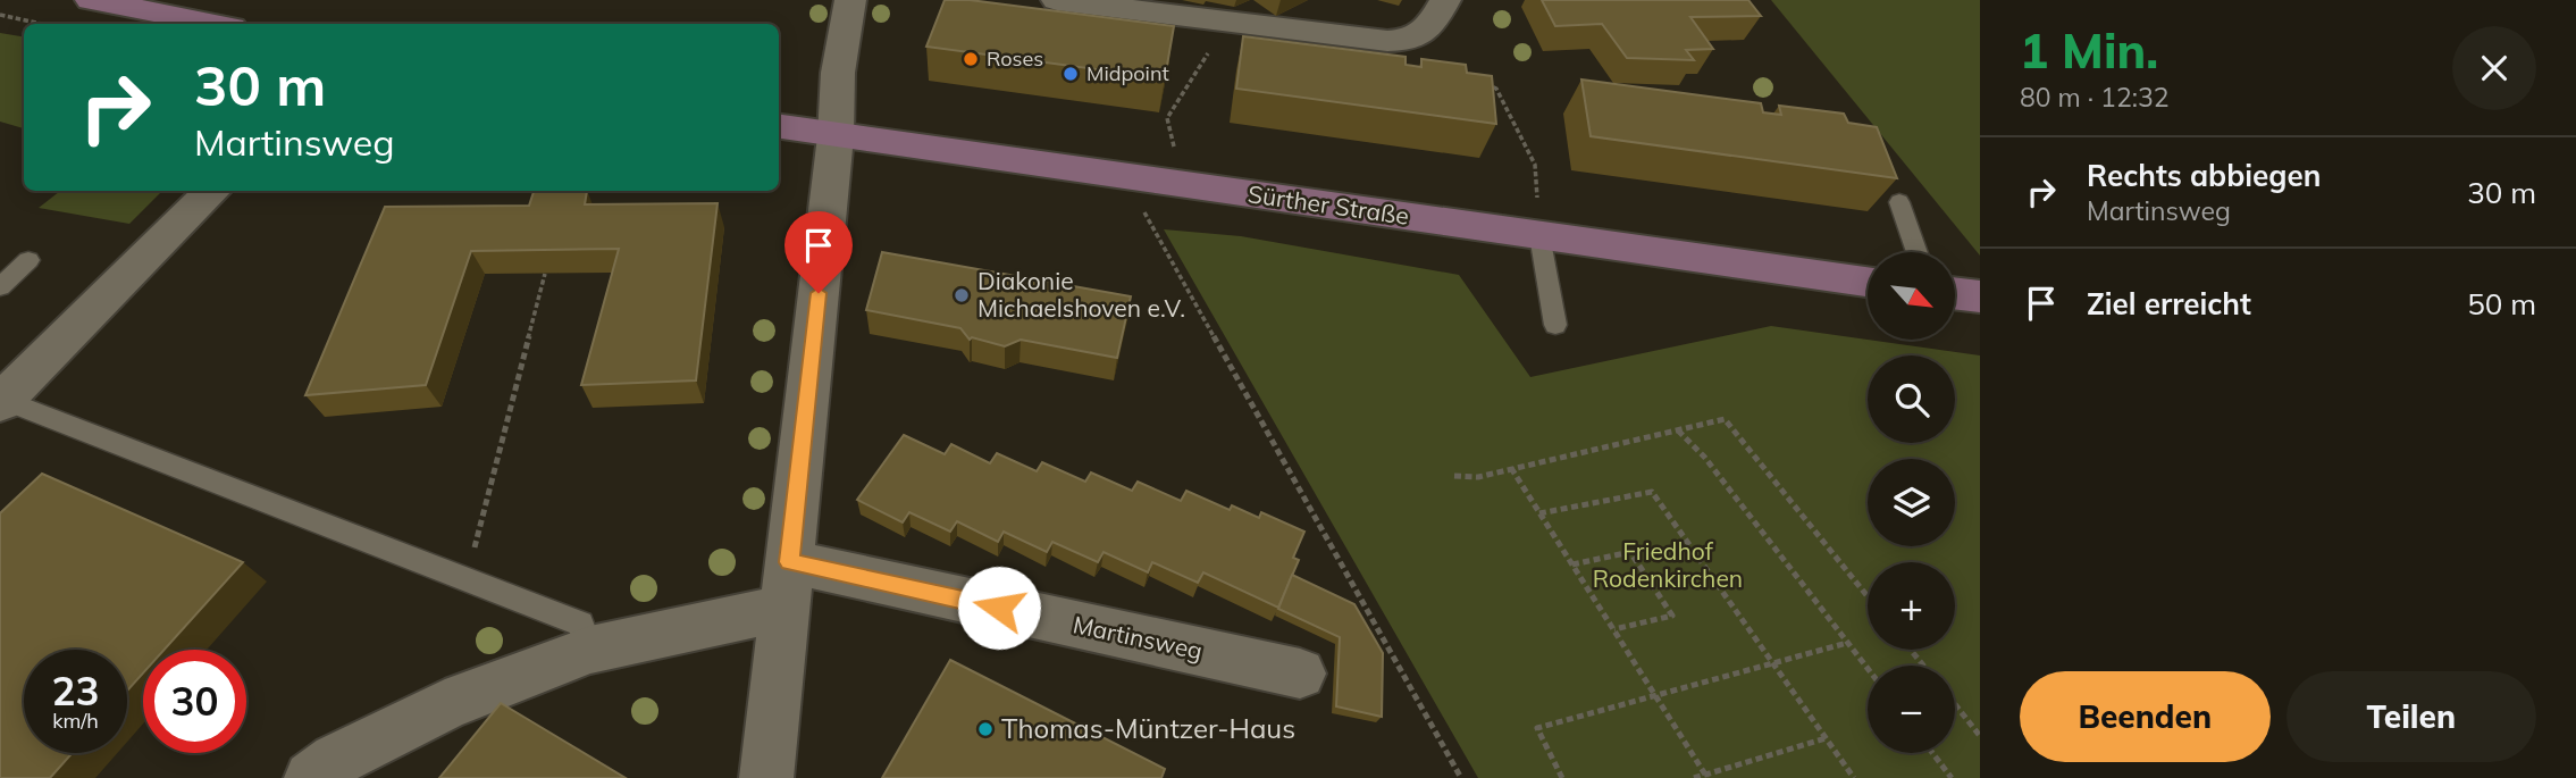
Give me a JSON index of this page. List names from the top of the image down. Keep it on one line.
{"streets":{"street":["Sürther Straße","Martinsweg"]},"parks":["Friedhof Rodenkirchen"],"places":["Roses","Midpoint","Diakonie Michaelshoven e.V.","Thomas-Müntzer-Haus"],"north":"bottom right","page":{"heading":["1 Min.","80 m · 12:32"],"turn":["30 m","Martinsweg"],"list":[{"name":"Rechts abbiegen","note":"Martinsweg","value":"30 m"},{"name":"Ziel erreicht","value":"50 m"}],"map_buttons":["+","−"],"speed":"23 km/h","limit":"30","buttons":["Beenden","Teilen"]}}
